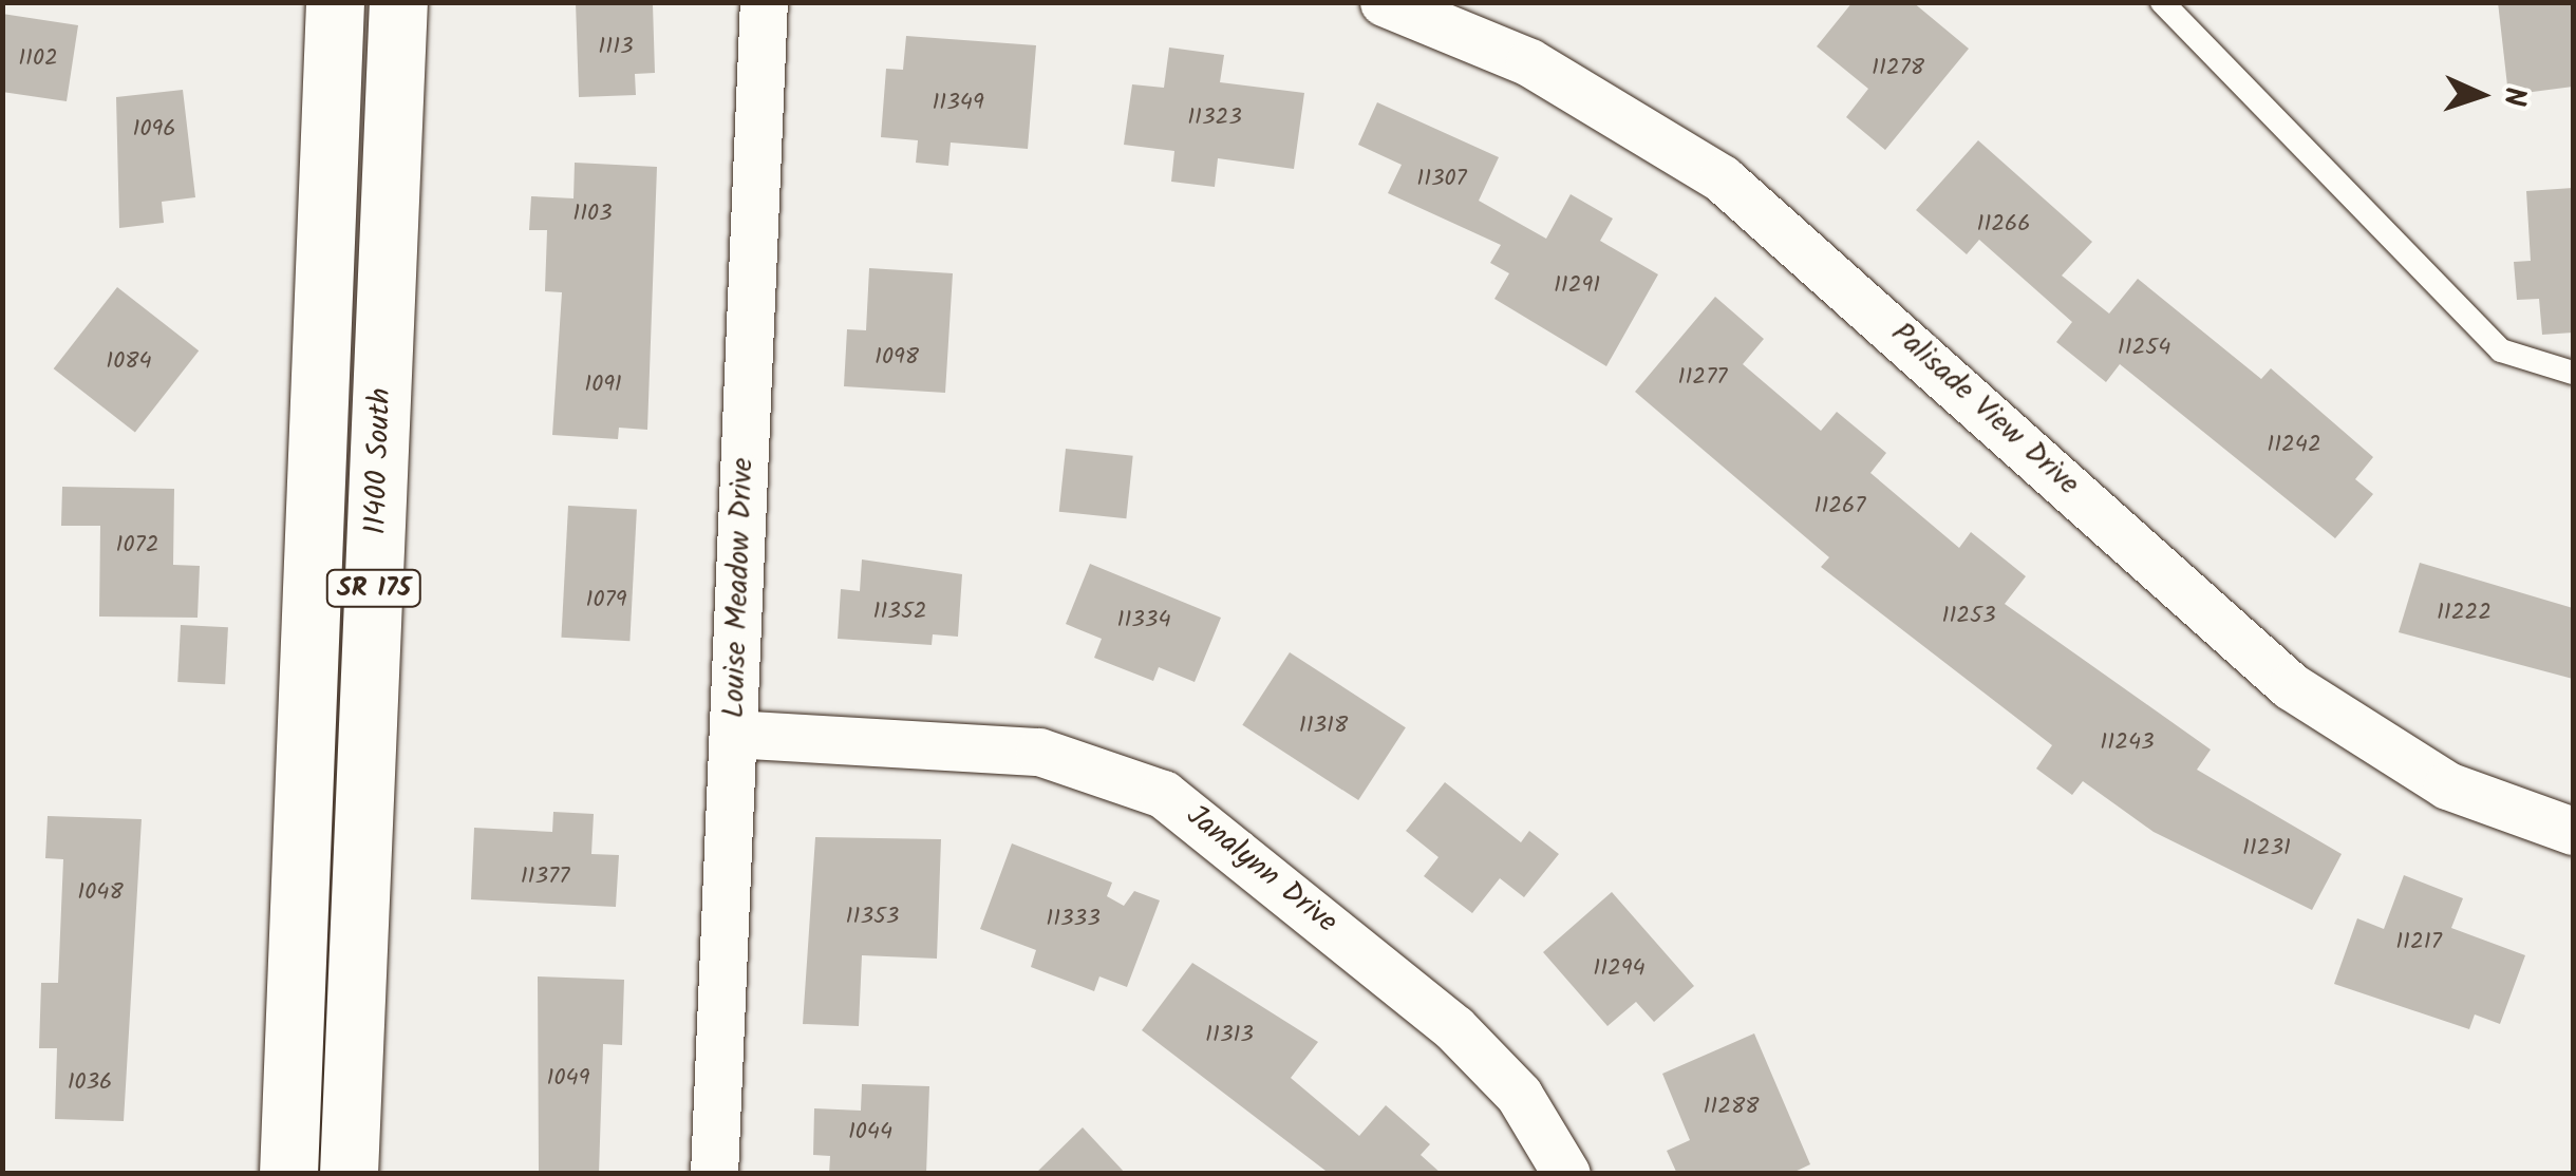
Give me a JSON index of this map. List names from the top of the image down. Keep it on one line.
{"streets":{"main road":["11400 South","SR 175"],"street":["Palisade View Drive","Louise Meadow Drive","Janalynn Drive"]},"crossings":[["Louise Meadow Drive","Janalynn Drive"]],"house_numbers":["1113","1102","11278","11349","11323","1096","11307","1103","11266","11291","11254","1098","1084","11277","1091","11242","11267","1072","1079","11352","11222","11253","11334","11318","11243","11231","11377","1048","11353","11333","11217","11294","11313","1049","1036","11288","1044"],"north":"right"}
